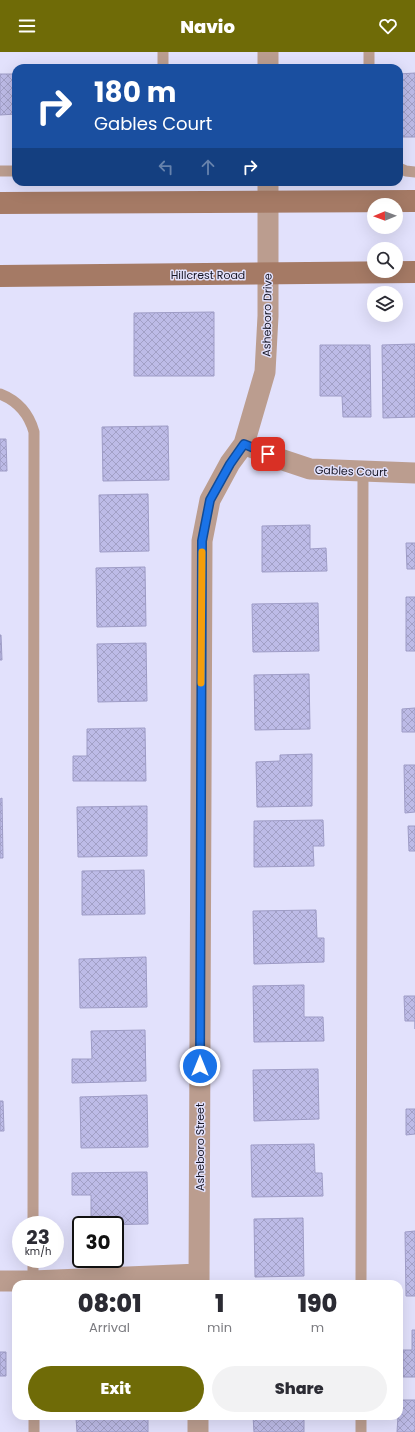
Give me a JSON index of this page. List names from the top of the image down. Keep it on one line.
{"streets":{"main road":["Hillcrest Road"],"street":["Asheboro Drive","Gables Court","Asheboro Street"]},"crossings":[["Hillcrest Road","Asheboro Drive"],["Asheboro Drive","Gables Court"],["Asheboro Drive","Asheboro Street"],["Gables Court","Asheboro Street"]],"north":"left","page":{"header":"Navio","turn":["180 m","Gables Court"],"speed":"23 km/h","limit":"30","eta":["08:01","Arrival","1","min","190","m"],"buttons":["Exit","Share"]}}
